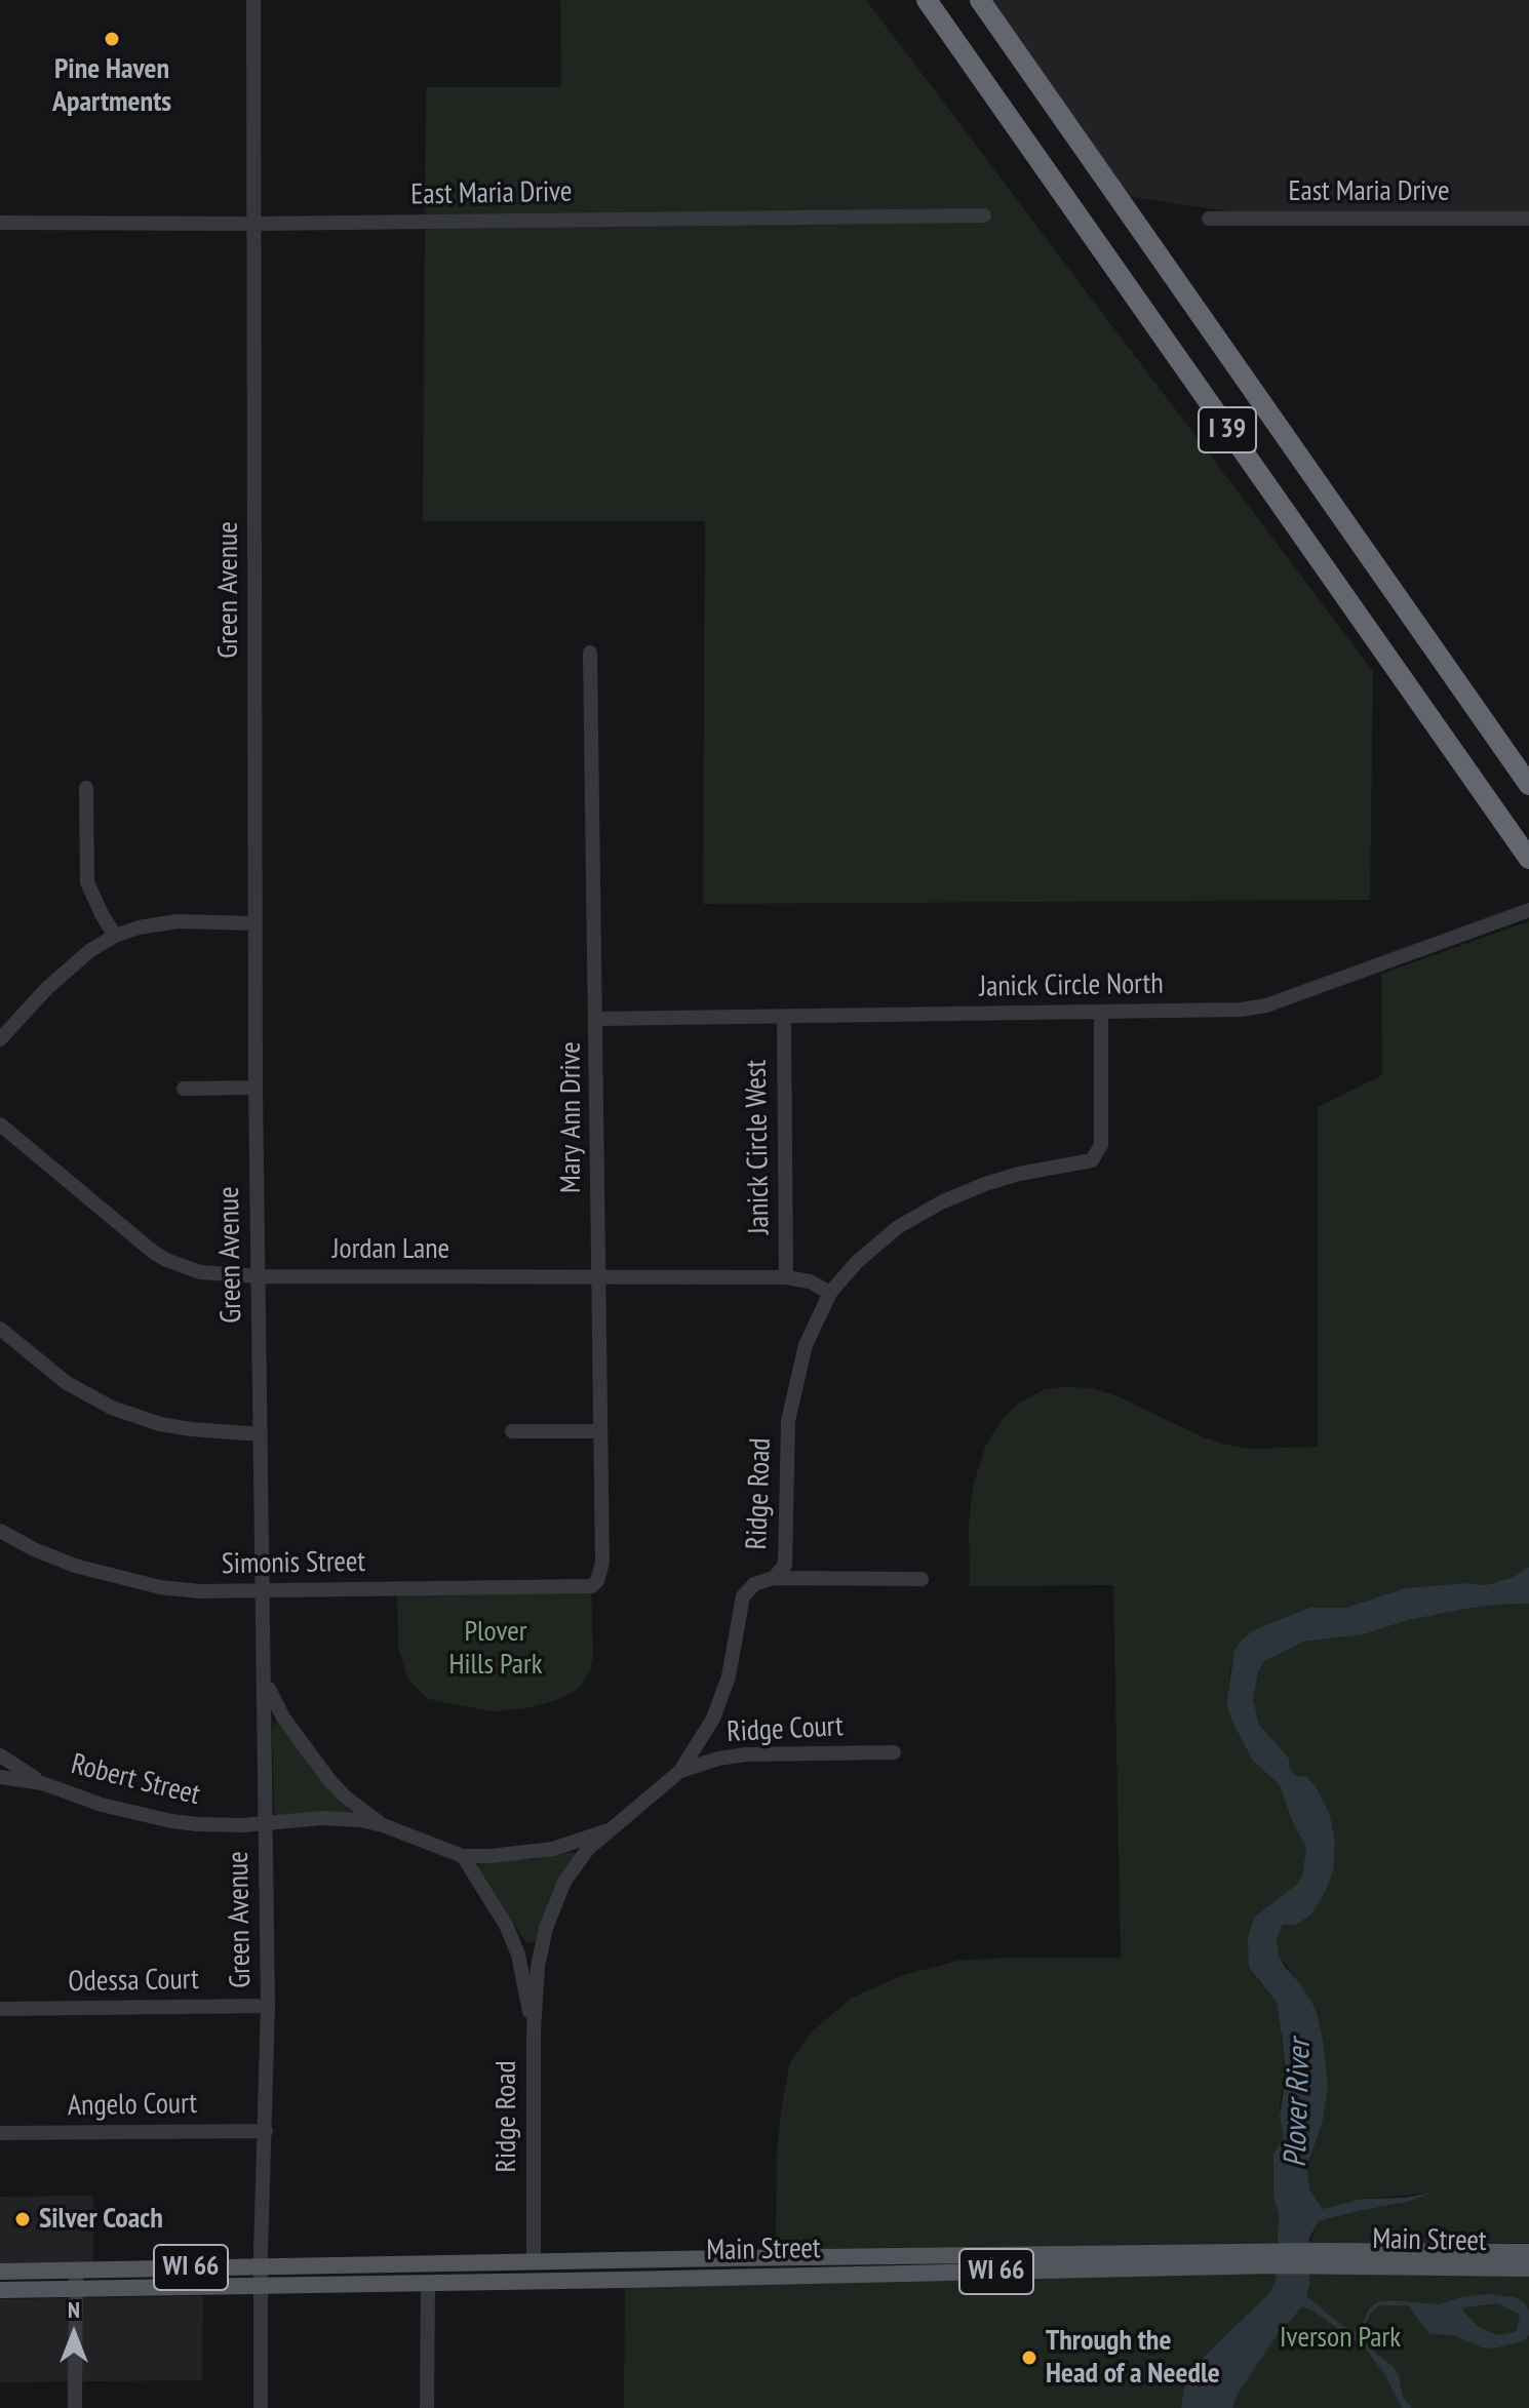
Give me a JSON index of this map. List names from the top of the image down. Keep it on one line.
{"streets":{"highway":["I 39"],"main road":["Main Street","WI 66"],"street":["East Maria Drive","Green Avenue","Janick Circle North","Mary Ann Drive","Janick Circle West","Jordan Lane","Ridge Road","Simonis Street","Ridge Court","Robert Street","Odessa Court","Angelo Court"]},"crossings":[["East Maria Drive","Green Avenue"],["Green Avenue","Jordan Lane"],["Green Avenue","Simonis Street"],["Green Avenue","Robert Street"],["Green Avenue","Odessa Court"],["Green Avenue","Angelo Court"],["Green Avenue","Main Street"],["Janick Circle North","Mary Ann Drive"],["Janick Circle North","Janick Circle West"],["Janick Circle North","Ridge Road"],["Mary Ann Drive","Jordan Lane"],["Mary Ann Drive","Simonis Street"],["Janick Circle West","Jordan Lane"],["Jordan Lane","Ridge Road"],["Ridge Road","Ridge Court"],["Ridge Road","Main Street"]],"water":["Plover River"],"parks":["Plover Hills Park","Iverson Park"],"places":["Pine Haven Apartments","Silver Coach","Through the Head of a Needle"],"north":"top"}
